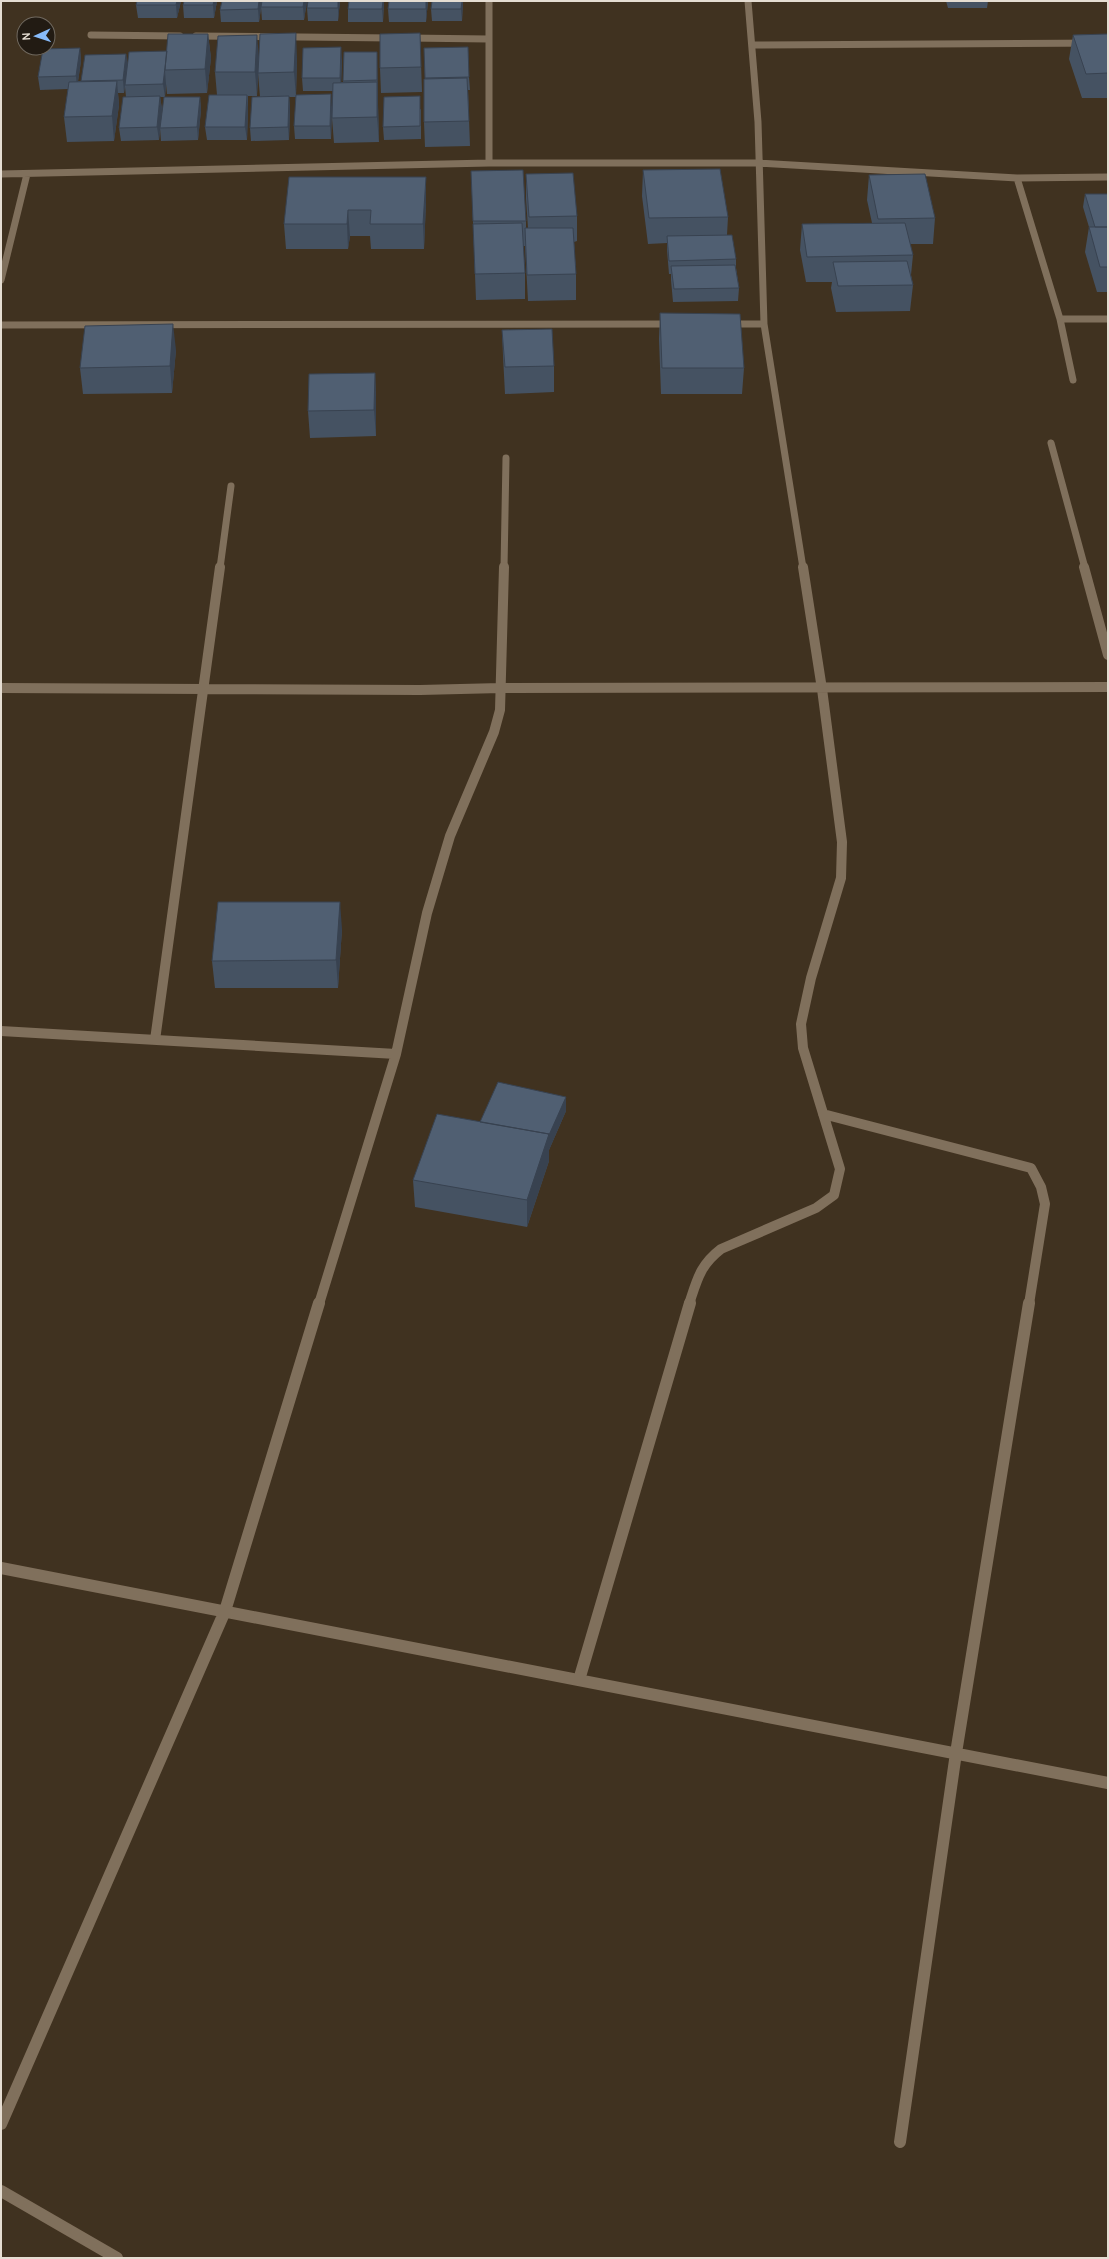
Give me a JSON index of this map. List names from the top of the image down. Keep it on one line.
{"north":"left"}
